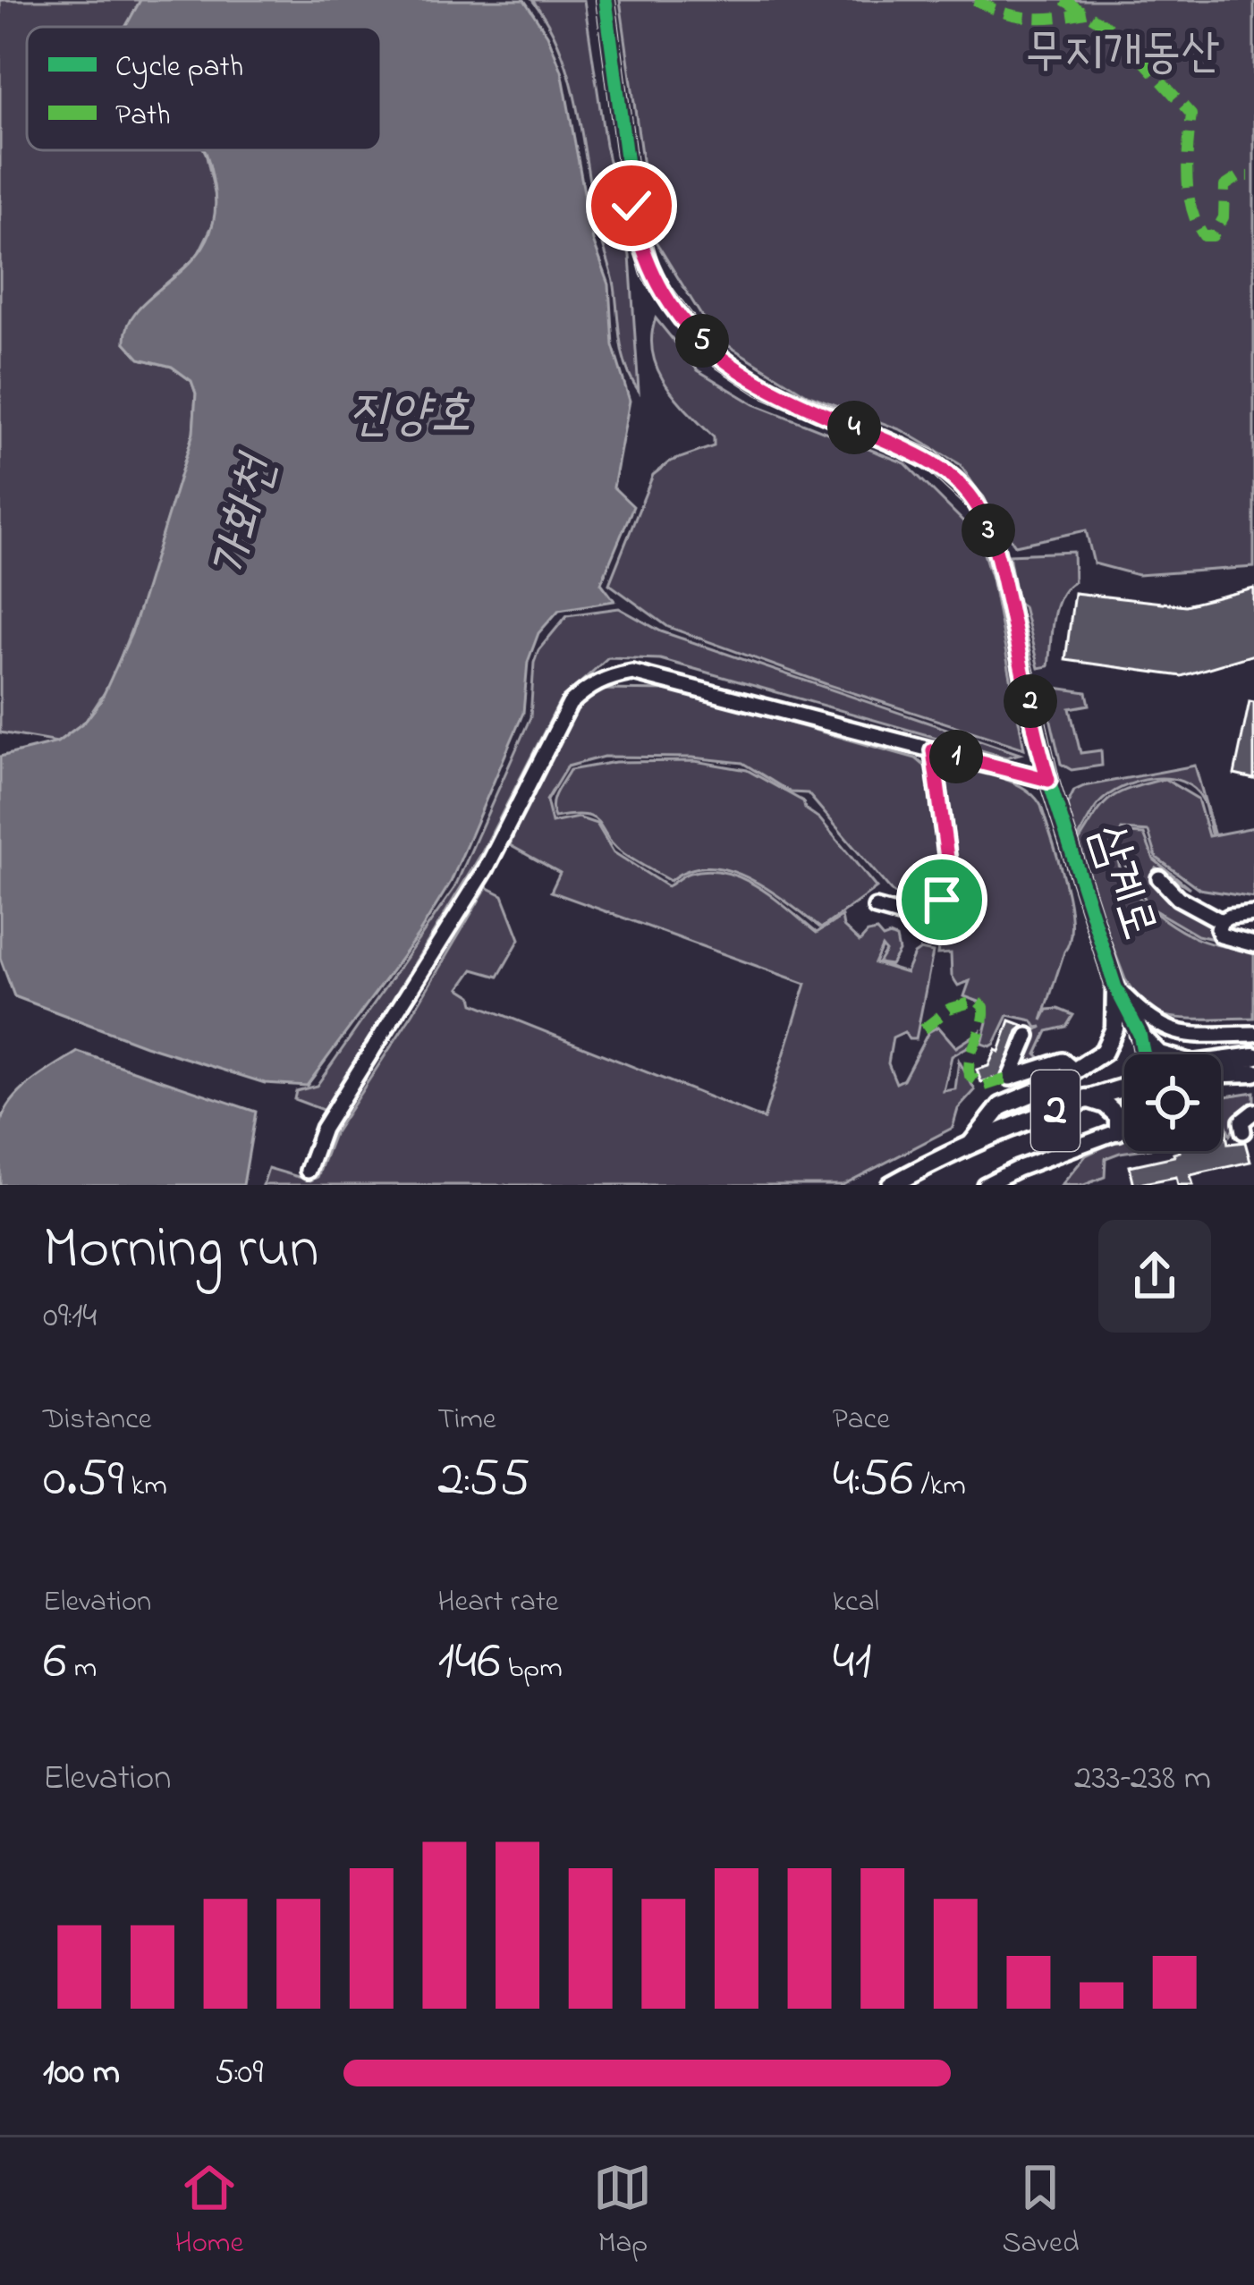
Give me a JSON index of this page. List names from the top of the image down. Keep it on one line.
{"streets":{"main road":["2"],"street":["삼계로"]},"crossings":[["삼계로","2"]],"water":["진양호","가화천"],"parks":["무지개동산"],"legend":["Cycle path","Path"],"page":{"pins":["5","4","3","2","1"],"heading":["Morning run","09:14"],"stats":[["Distance","0.59 km"],["Time","2:55"],["Pace","4:56 /km"],["Elevation","6 m"],["Heart rate","146 bpm"],["kcal","41"]],"chart":["Elevation","233–238 m"],"list":[{"name":"100 m","note":"5:09"}],"tabs":["Home","Map","Saved"]}}
